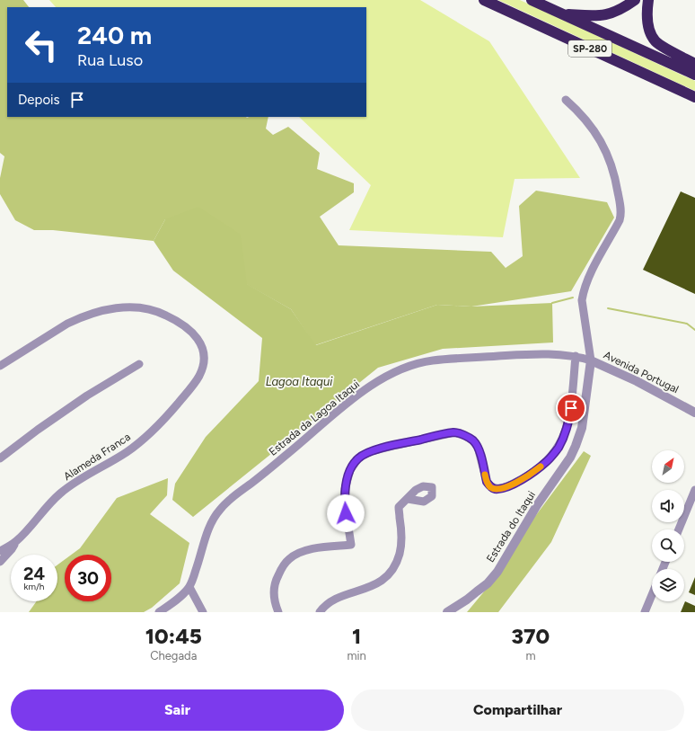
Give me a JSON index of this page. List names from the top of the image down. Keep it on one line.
{"streets":{"highway":["SP-280"],"street":["Avenida Portugal","Estrada da Lagoa Itaqui","Alameda Franca","Estrada do Itaqui"]},"crossings":[["Avenida Portugal","Estrada da Lagoa Itaqui"],["Avenida Portugal","Estrada do Itaqui"]],"water":["Lagoa Itaqui"],"north":"top right","page":{"turn":["240 m","Rua Luso"],"then":"Depois","speed":"24 km/h","limit":"30","eta":["10:45","Chegada","1","min","370","m"],"buttons":["Sair","Compartilhar"]}}
